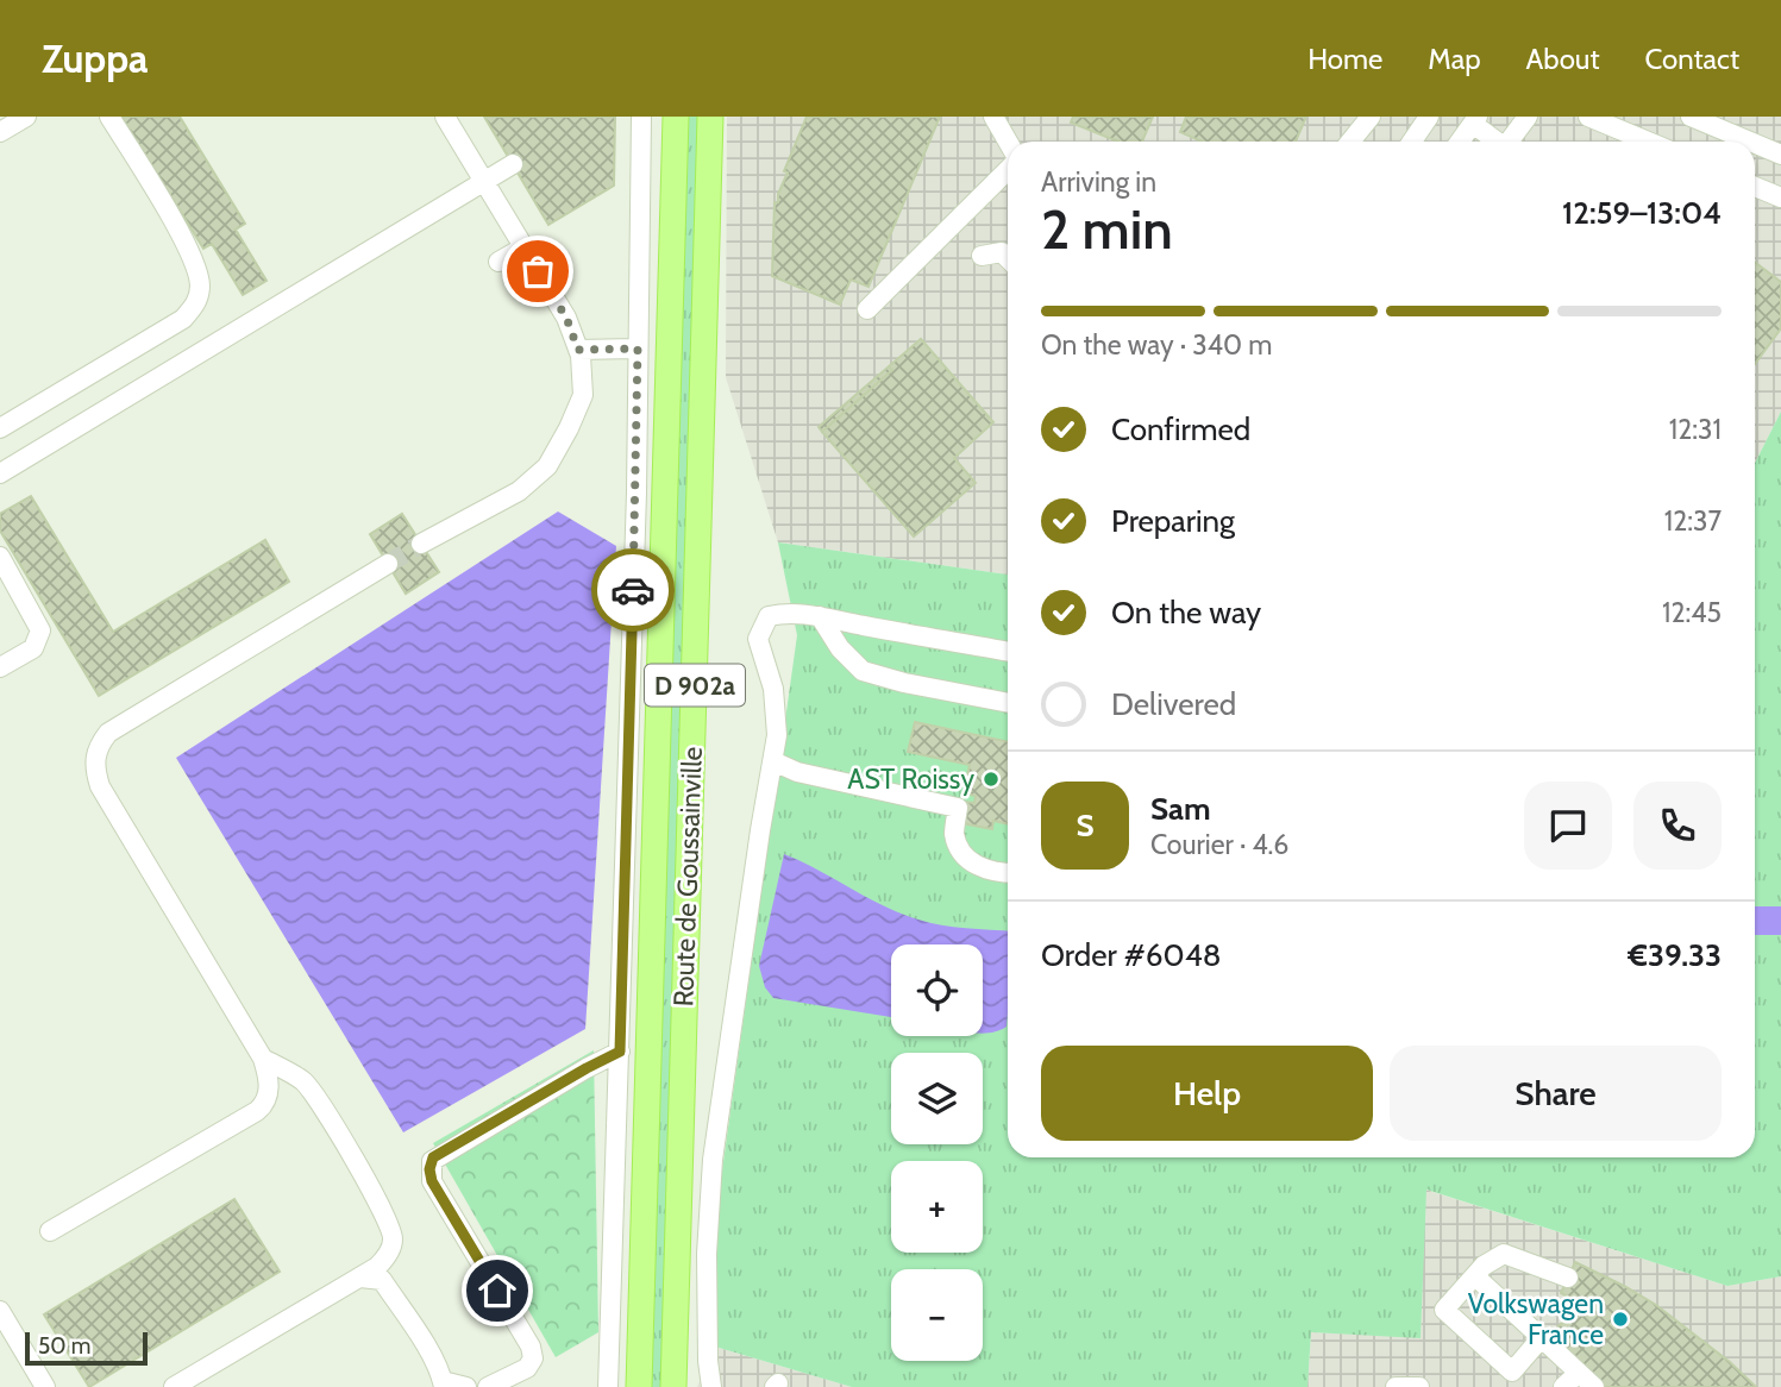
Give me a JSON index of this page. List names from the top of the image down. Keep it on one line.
{"streets":{"main road":["D 902a","Route de Goussainville"]},"places":["AST Roissy","Volkswagen France"],"scale_bar":"50 m","page":{"header":"Zuppa","nav":["Home","Map","About","Contact"],"heading":["2 min","Arriving in","12:59–13:04"],"panel":["Sam","Courier · 4.6","Order #6048","€39.33"],"bar":"On the way · 340 m","list":[["Confirmed","12:31"],["Preparing","12:37"],["On the way","12:45"],"Delivered"],"round":"S","map_buttons":["+","−"],"buttons":["Help","Share"],"scale":"50 m"}}
